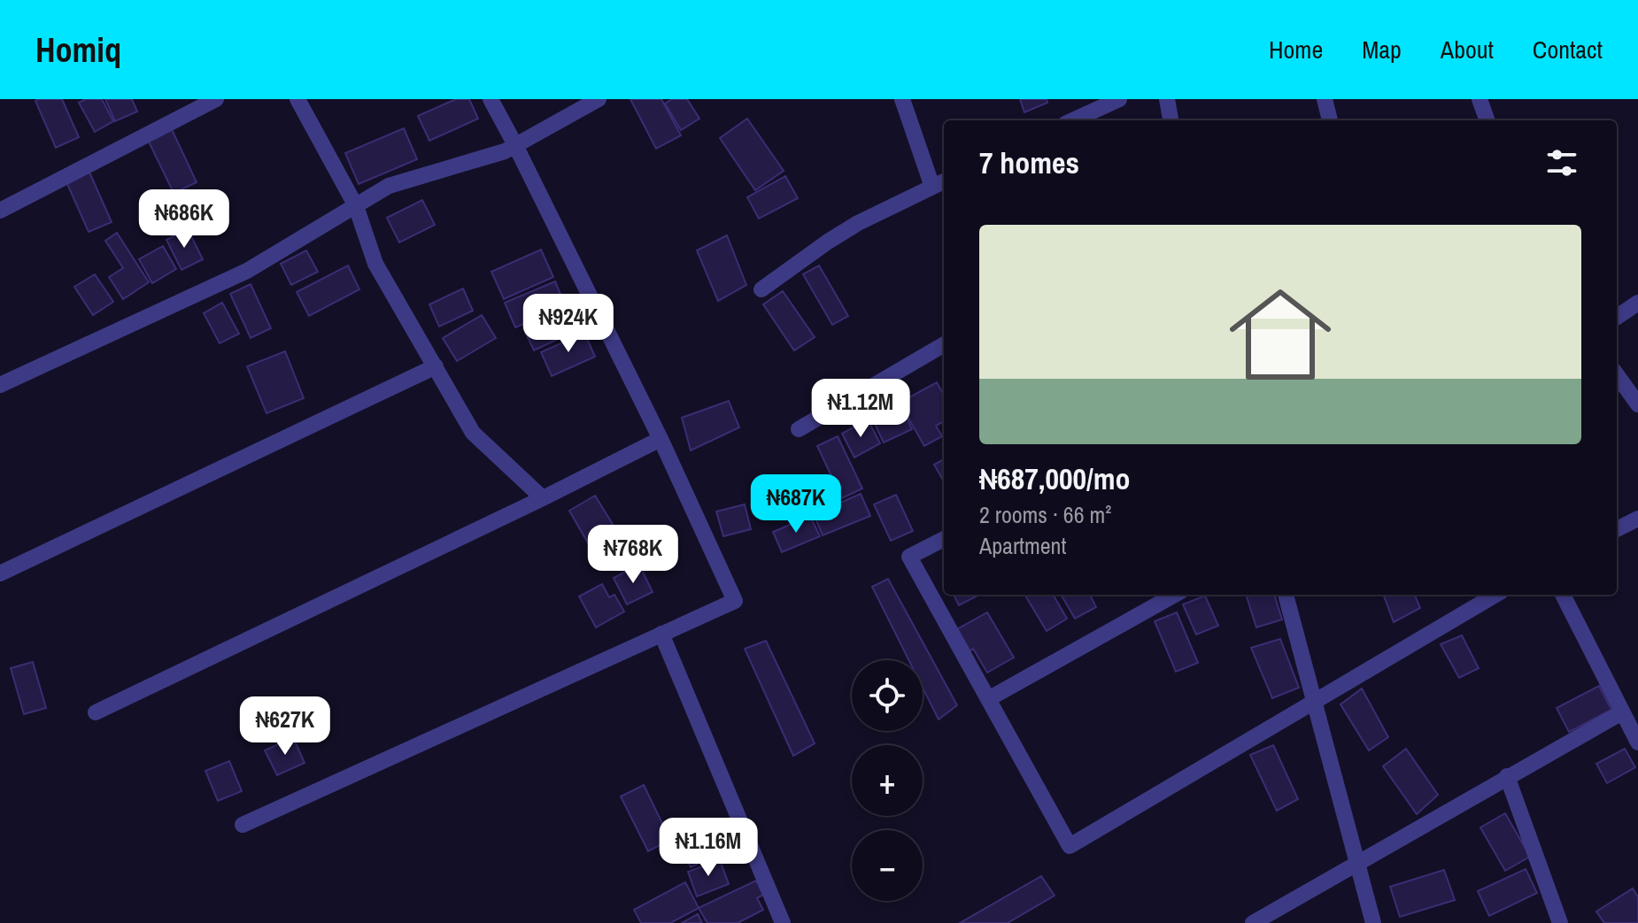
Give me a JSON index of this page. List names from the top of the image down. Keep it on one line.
{"page":{"header":"Homiq","nav":["Home","Map","About","Contact"],"heading":"7 homes","price":["₦686K","₦924K","₦1.12M","₦687K","₦768K","₦627K","₦1.16M"],"list":[{"name":"₦687,000/mo","note":"2 rooms · 66 m² · Apartment"}],"map_buttons":["+","−"]}}
